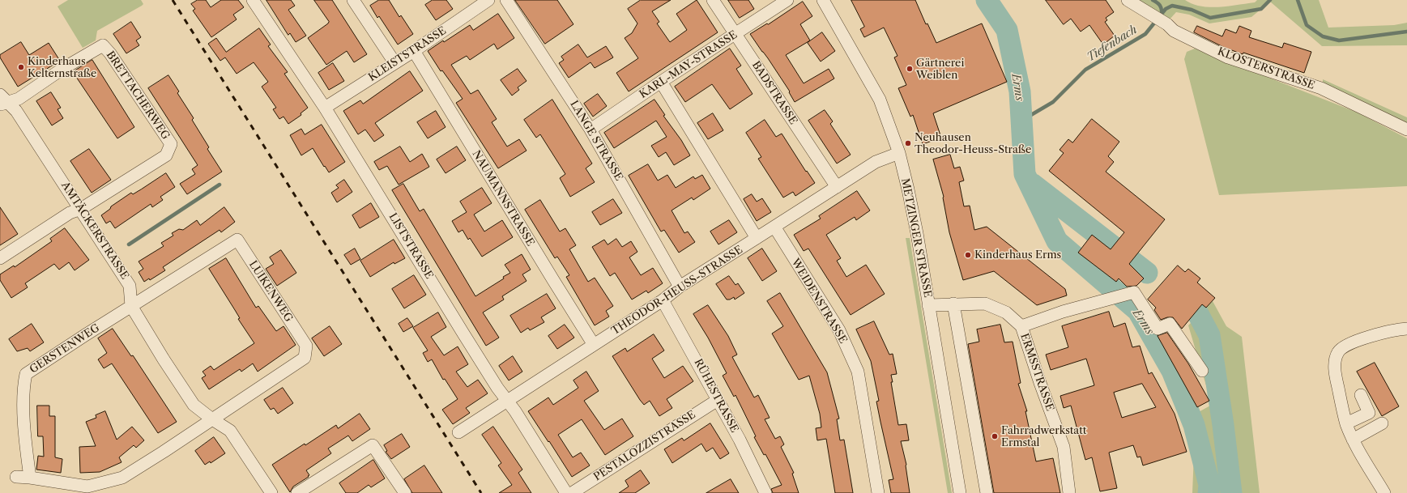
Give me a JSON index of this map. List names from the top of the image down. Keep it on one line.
{"streets":{"street":["KLEISTSTRASSE","KARL-MAY-STRASSE","KLOSTERSTRASSE","BADSTRASSE","BRETTACHERWEG","LANGE STRASSE","NAUMANNSTRASSE","AMTÄCKERSTRASSE","METZINGER STRASSE","LISTSTRASSE","THEODOR-HEUSS-STRASSE","LUIKENWEG","WEIDENSTRASSE","GERSTENWEG","ERMSSTRASSE","RÜHESTRASSE","PESTALOZZISTRASSE"]},"crossings":[["KLEISTSTRASSE","NAUMANNSTRASSE"],["KLEISTSTRASSE","LISTSTRASSE"],["KARL-MAY-STRASSE","BADSTRASSE"],["KARL-MAY-STRASSE","LANGE STRASSE"],["BADSTRASSE","THEODOR-HEUSS-STRASSE"],["BRETTACHERWEG","AMTÄCKERSTRASSE"],["LANGE STRASSE","THEODOR-HEUSS-STRASSE"],["NAUMANNSTRASSE","THEODOR-HEUSS-STRASSE"],["AMTÄCKERSTRASSE","LUIKENWEG"],["AMTÄCKERSTRASSE","GERSTENWEG"],["METZINGER STRASSE","THEODOR-HEUSS-STRASSE"],["METZINGER STRASSE","ERMSSTRASSE"],["LISTSTRASSE","THEODOR-HEUSS-STRASSE"],["THEODOR-HEUSS-STRASSE","WEIDENSTRASSE"],["THEODOR-HEUSS-STRASSE","RÜHESTRASSE"],["LUIKENWEG","GERSTENWEG"],["RÜHESTRASSE","PESTALOZZISTRASSE"]],"water":["Tiefenbach","Erms"],"places":["Kinderhaus Kelternstraße","Gärtnerei Weiblen","Neuhausen Theodor-Heuss-Straße","Kinderhaus Erms","Fahrradwerkstatt Ermstal"]}
